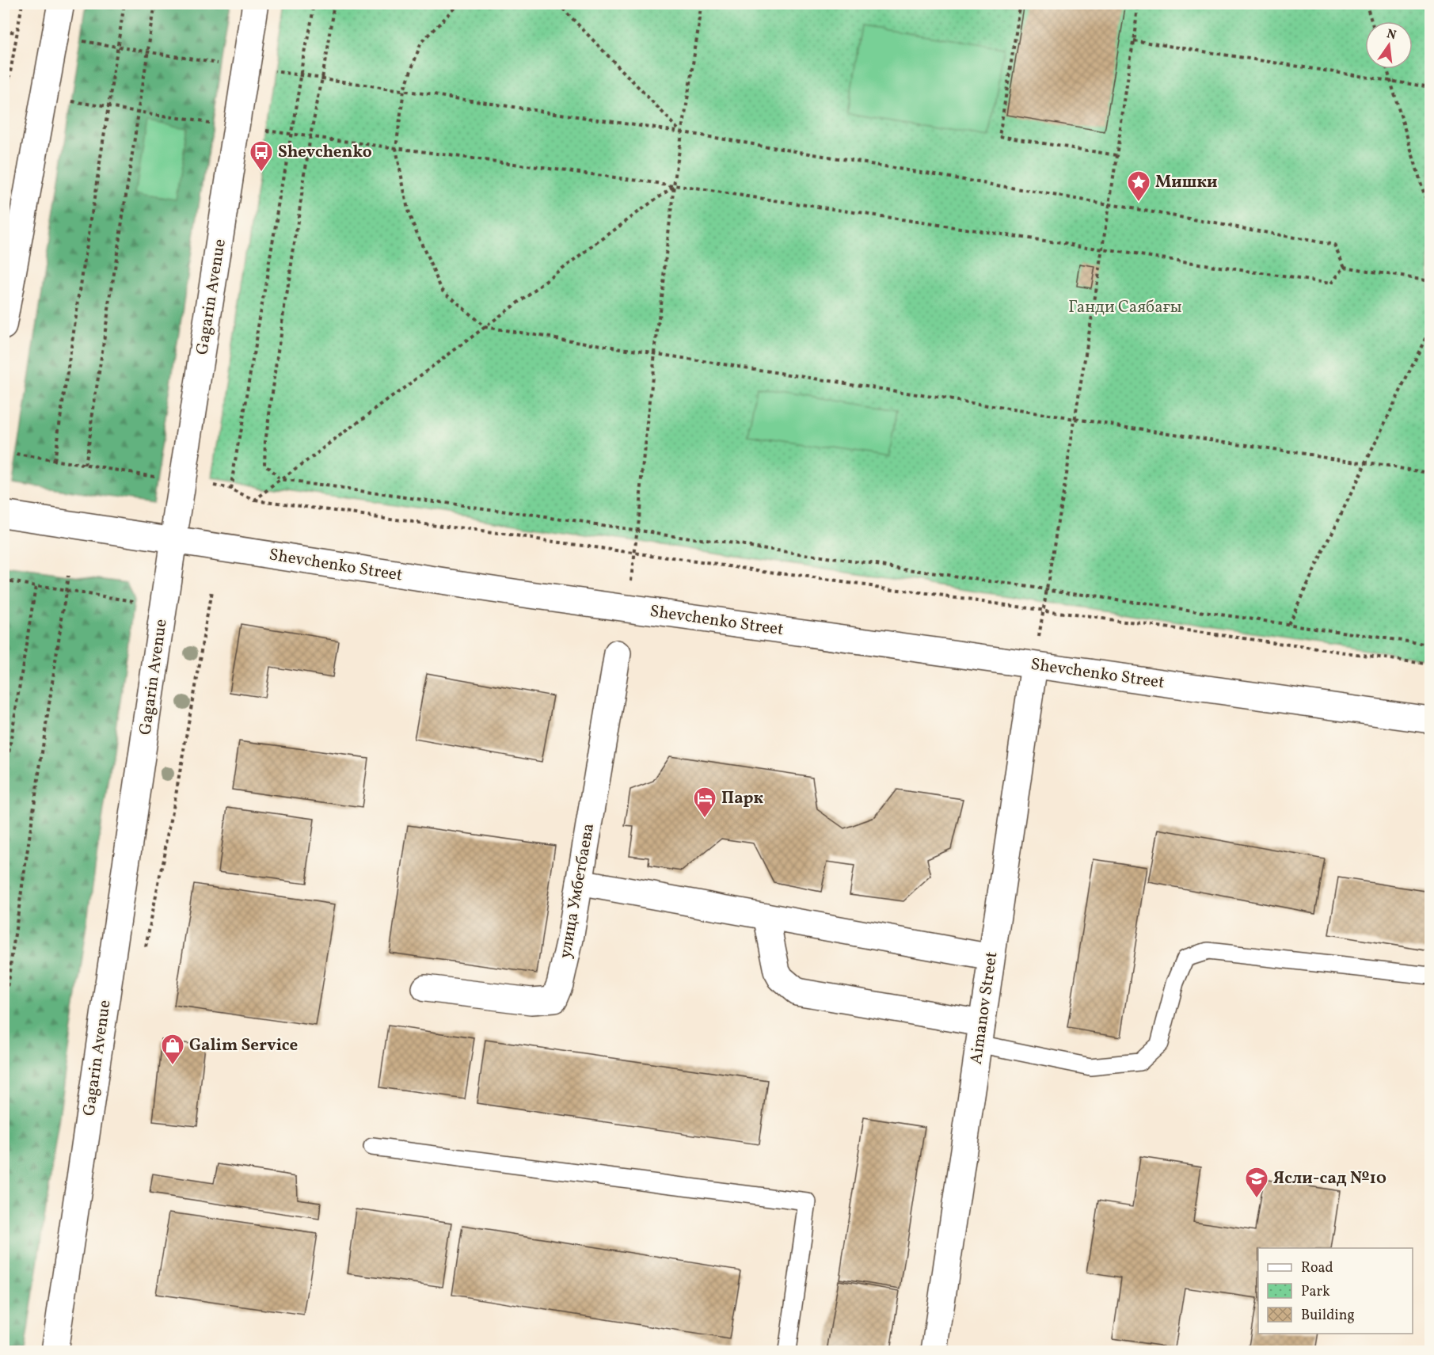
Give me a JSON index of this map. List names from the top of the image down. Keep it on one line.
{"streets":{"street":["Gagarin Avenue","Shevchenko Street","улица Умбетбаева","Aimanov Street"]},"crossings":[["Gagarin Avenue","Shevchenko Street"],["Shevchenko Street","Aimanov Street"]],"parks":["Ганди Саябағы"],"places":{"bus stop":["Shevchenko"],"place":["Мишки"],"hotel":["Парк"],"shop":["Galim Service"],"school or university":["Ясли-сад №10"]},"legend":["Road","Park","Building"],"north":"top"}
